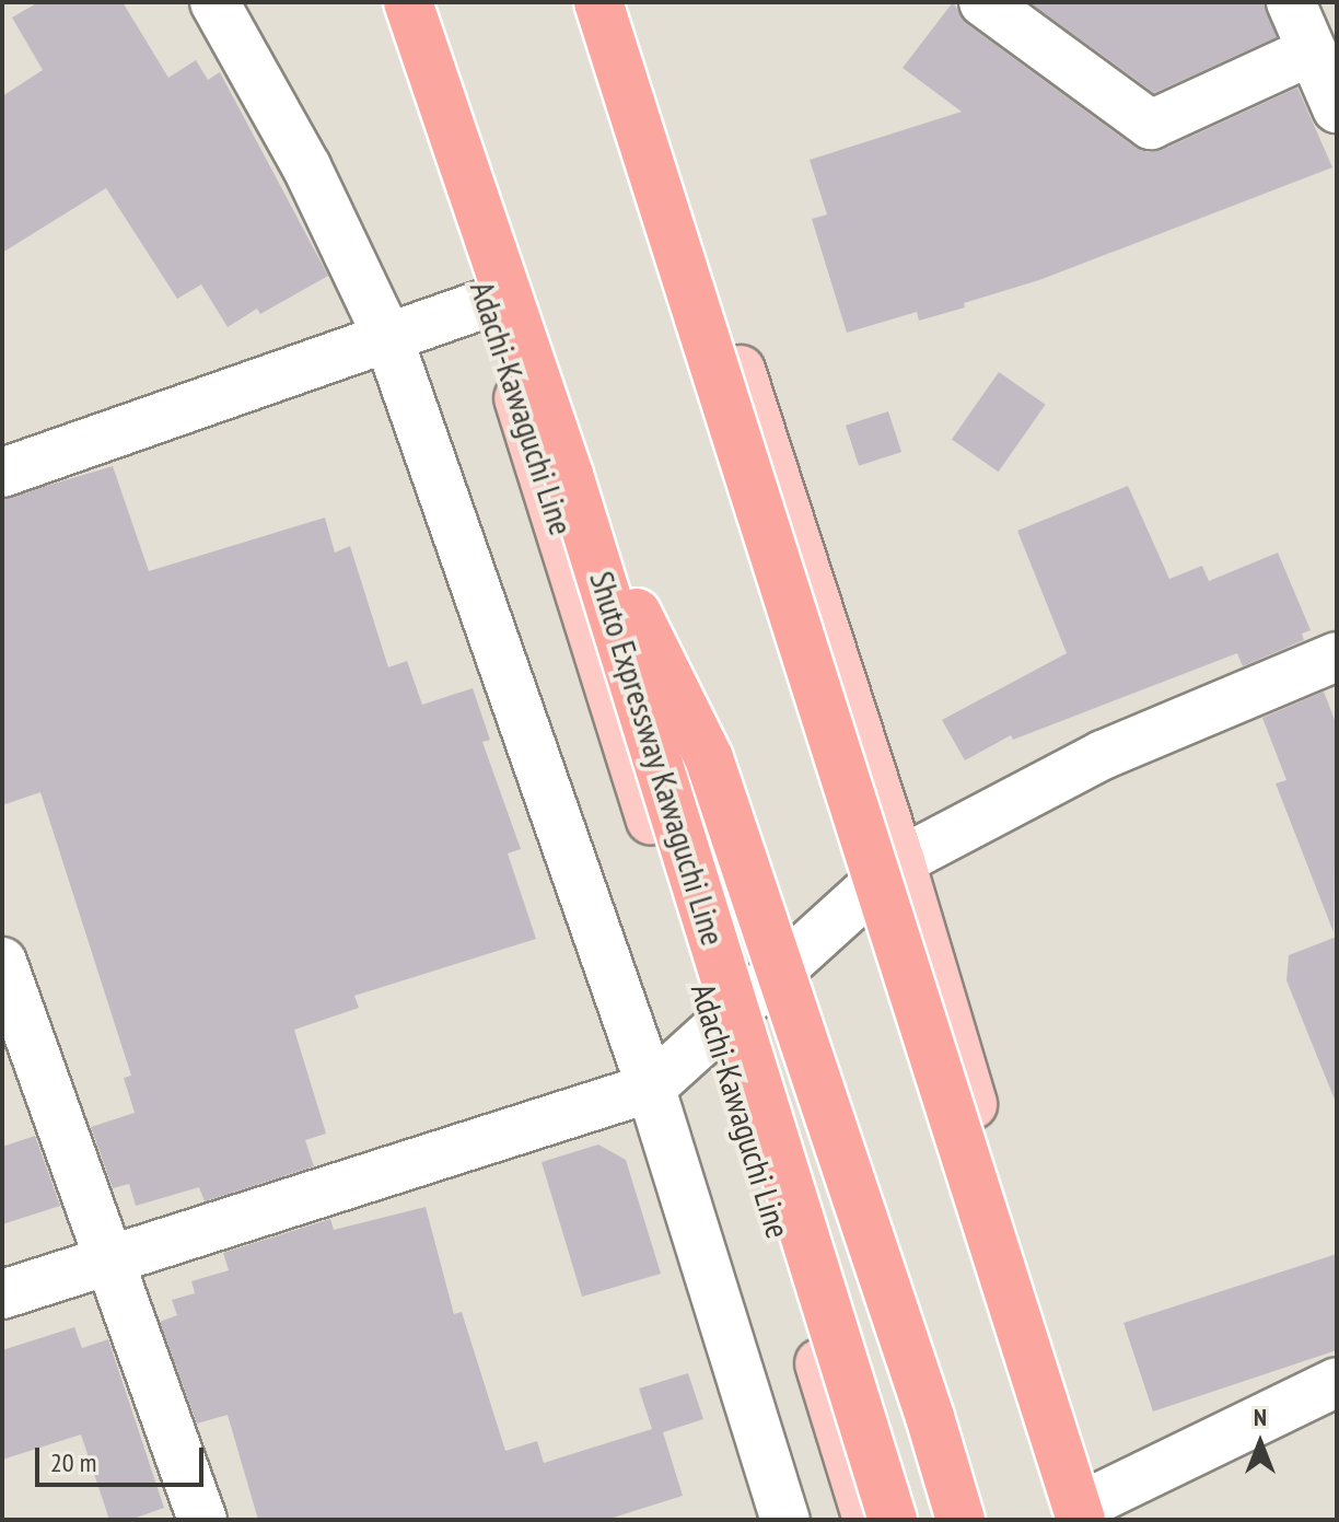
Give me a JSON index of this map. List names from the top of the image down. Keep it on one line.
{"streets":{"highway":["Shuto Expressway Kawaguchi Line"],"main road":["Adachi-Kawaguchi Line"]},"scale_bar":"20 m","north":"top"}
